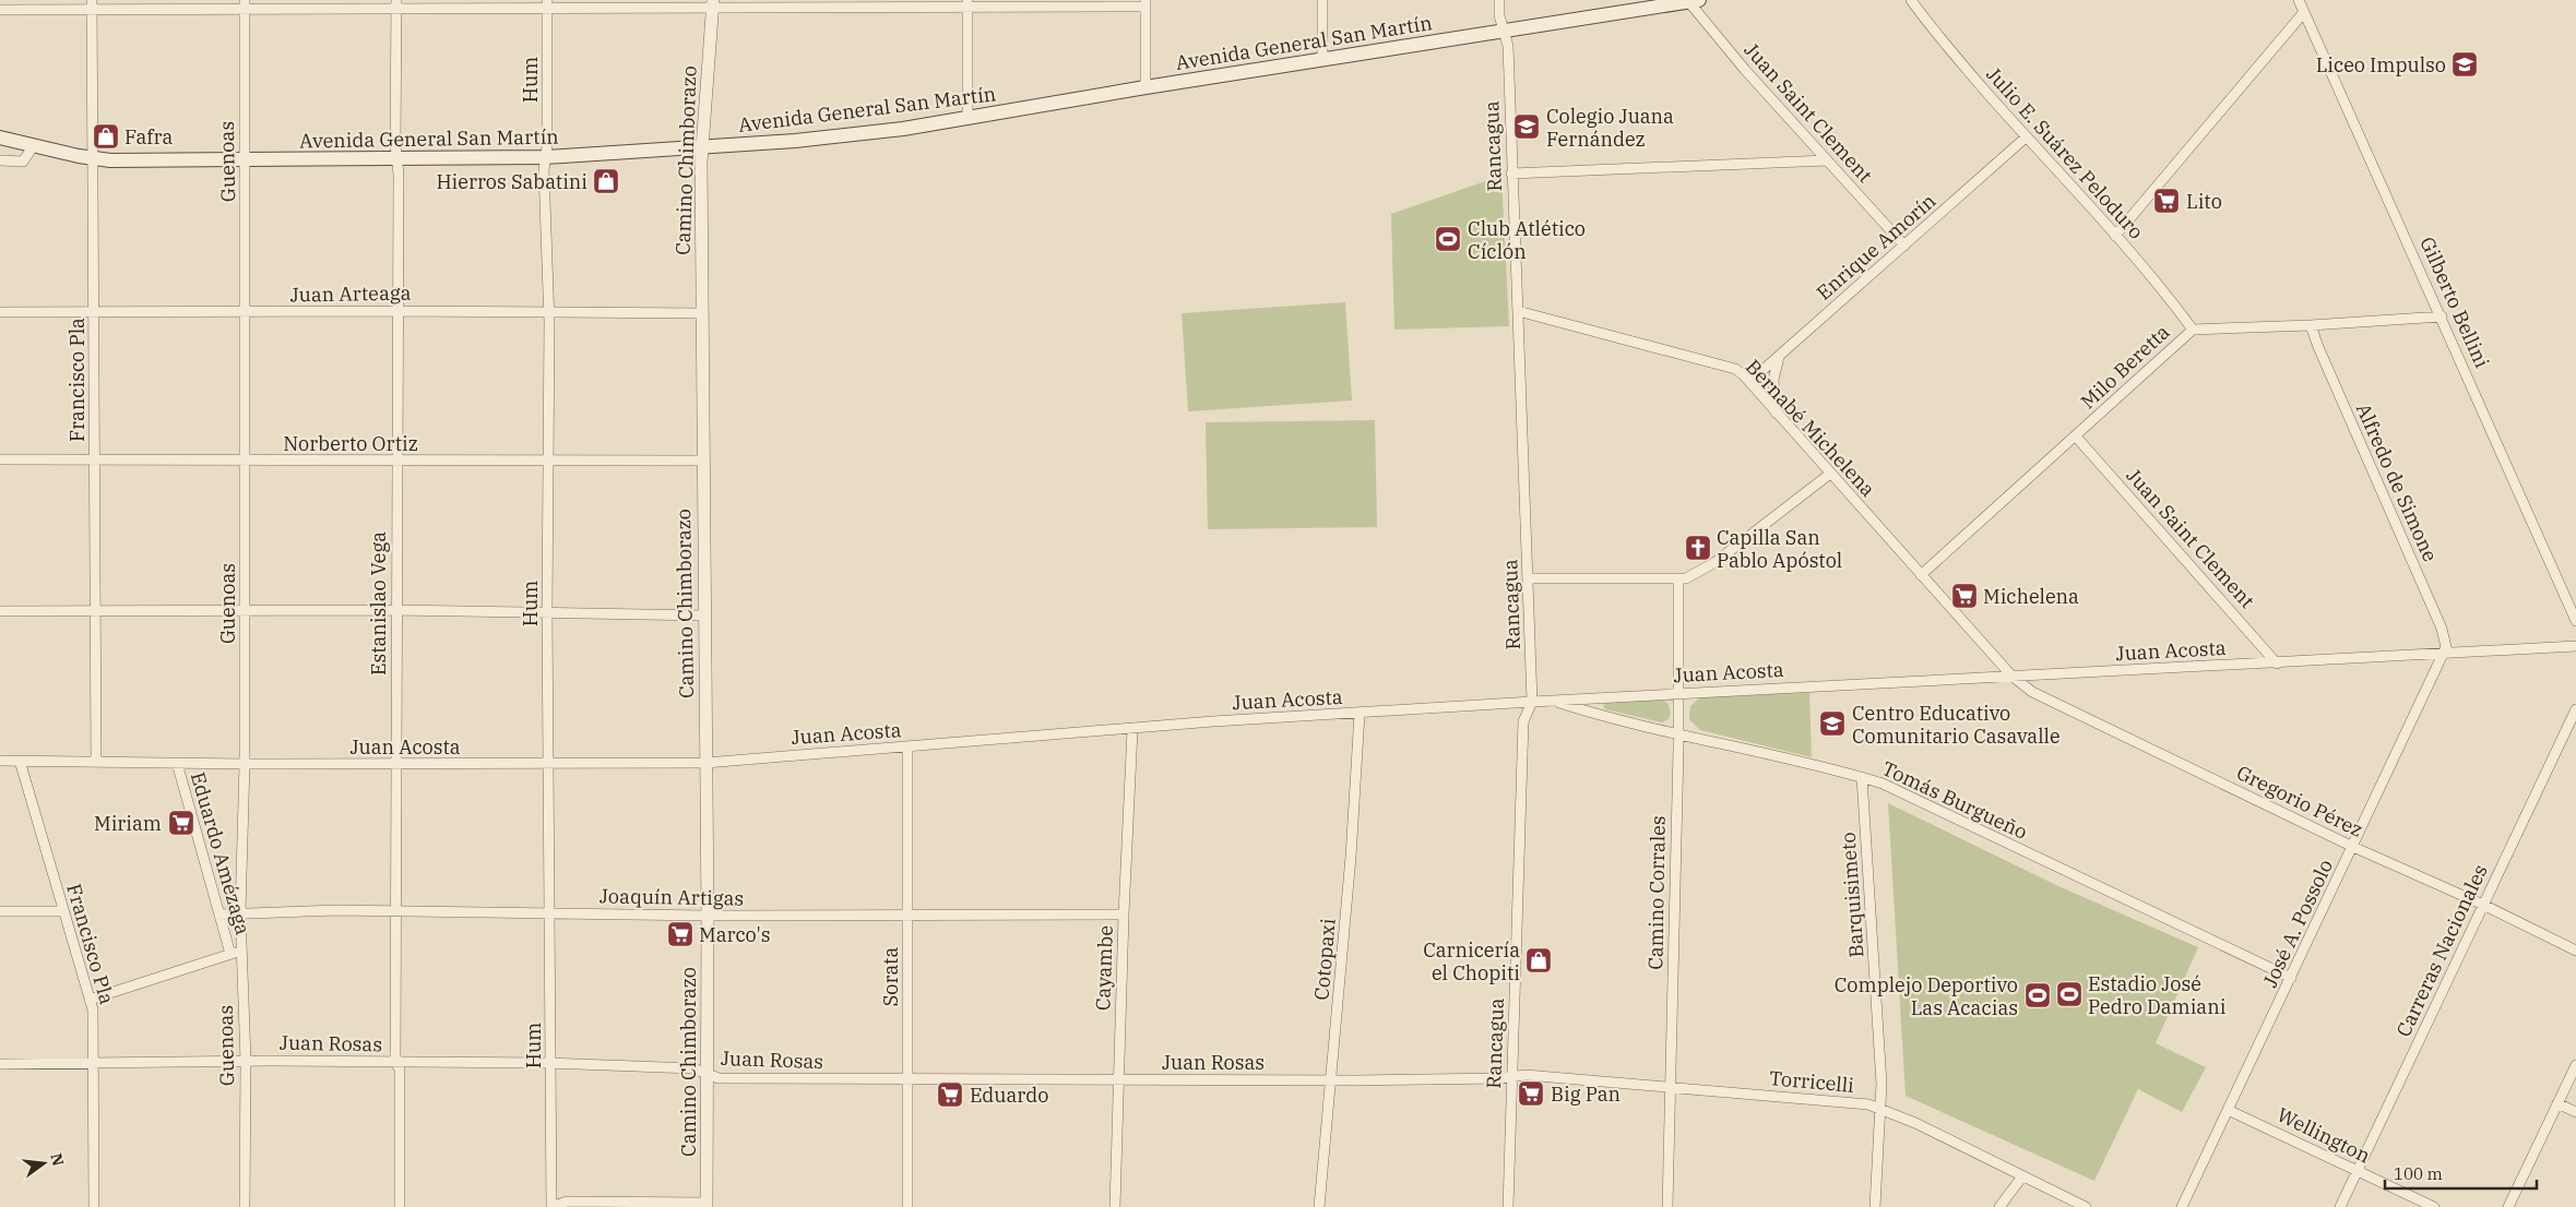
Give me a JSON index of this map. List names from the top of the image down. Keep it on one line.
{"streets":{"main road":["Avenida General San Martín"],"street":["Hum","Juan Saint Clement","Rancagua","Julio E. Suárez Peloduro","Camino Chimborazo","Guenoas","Enrique Amorín","Juan Arteaga","Gilberto Bellini","Milo Beretta","Francisco Pla","Bernabé Michelena","Norberto Ortiz","Alfredo de Simone","Estanislao Vega","Juan Acosta","Tomás Burgueño","Gregorio Pérez","Eduardo Amézaga","Camino Corrales","Barquisimeto","Joaquín Artigas","José A. Possolo","Carreras Nacionales","Cotopaxi","Cayambe","Sorata","Juan Rosas","Torricelli","Wellington"]},"crossings":[["Avenida General San Martín","Hum"],["Avenida General San Martín","Juan Saint Clement"],["Avenida General San Martín","Rancagua"],["Avenida General San Martín","Camino Chimborazo"],["Avenida General San Martín","Guenoas"],["Avenida General San Martín","Francisco Pla"],["Avenida General San Martín","Estanislao Vega"],["Hum","Juan Arteaga"],["Hum","Norberto Ortiz"],["Hum","Juan Acosta"],["Hum","Joaquín Artigas"],["Hum","Juan Rosas"],["Juan Saint Clement","Enrique Amorín"],["Juan Saint Clement","Milo Beretta"],["Juan Saint Clement","Juan Acosta"],["Rancagua","Bernabé Michelena"],["Rancagua","Juan Acosta"],["Rancagua","Juan Rosas"],["Rancagua","Torricelli"],["Julio E. Suárez Peloduro","Enrique Amorín"],["Julio E. Suárez Peloduro","Milo Beretta"],["Camino Chimborazo","Juan Arteaga"],["Camino Chimborazo","Norberto Ortiz"],["Camino Chimborazo","Juan Acosta"],["Camino Chimborazo","Joaquín Artigas"],["Camino Chimborazo","Juan Rosas"],["Guenoas","Juan Arteaga"],["Guenoas","Norberto Ortiz"],["Guenoas","Juan Acosta"],["Guenoas","Joaquín Artigas"],["Guenoas","Juan Rosas"],["Enrique Amorín","Bernabé Michelena"],["Juan Arteaga","Francisco Pla"],["Juan Arteaga","Estanislao Vega"],["Gilberto Bellini","Milo Beretta"],["Milo Beretta","Bernabé Michelena"],["Milo Beretta","Alfredo de Simone"],["Francisco Pla","Norberto Ortiz"],["Francisco Pla","Juan Acosta"],["Francisco Pla","Juan Rosas"],["Bernabé Michelena","Juan Acosta"],["Bernabé Michelena","Gregorio Pérez"],["Norberto Ortiz","Estanislao Vega"],["Alfredo de Simone","Juan Acosta"],["Alfredo de Simone","José A. Possolo"],["Estanislao Vega","Juan Acosta"],["Estanislao Vega","Joaquín Artigas"],["Estanislao Vega","Juan Rosas"],["Juan Acosta","Tomás Burgueño"],["Juan Acosta","Gregorio Pérez"],["Juan Acosta","Eduardo Amézaga"],["Juan Acosta","Camino Corrales"],["Juan Acosta","José A. Possolo"],["Juan Acosta","Cotopaxi"],["Juan Acosta","Cayambe"],["Juan Acosta","Sorata"],["Tomás Burgueño","Camino Corrales"],["Tomás Burgueño","Barquisimeto"],["Tomás Burgueño","José A. Possolo"],["Gregorio Pérez","José A. Possolo"],["Gregorio Pérez","Carreras Nacionales"],["Eduardo Amézaga","Joaquín Artigas"],["Camino Corrales","Torricelli"],["Barquisimeto","Torricelli"],["Joaquín Artigas","Cayambe"],["Joaquín Artigas","Sorata"],["José A. Possolo","Wellington"],["Carreras Nacionales","Wellington"],["Cotopaxi","Juan Rosas"],["Cayambe","Juan Rosas"],["Sorata","Juan Rosas"],["Juan Rosas","Torricelli"]],"places":{"school or university":["Liceo Impulso","Colegio Juana Fernández","Centro Educativo Comunitario Casavalle"],"shop":["Fafra","Hierros Sabatini","Carnicería el Chopiti"],"supermarket":["Lito","Michelena","Miriam","Marco's","Big Pan","Eduardo"],"sports":["Club Atlético Cíclón","Estadio José Pedro Damiani","Complejo Deportivo Las Acacias"],"church":["Capilla San Pablo Apóstol"]},"scale_bar":"100 m","north":"right"}
